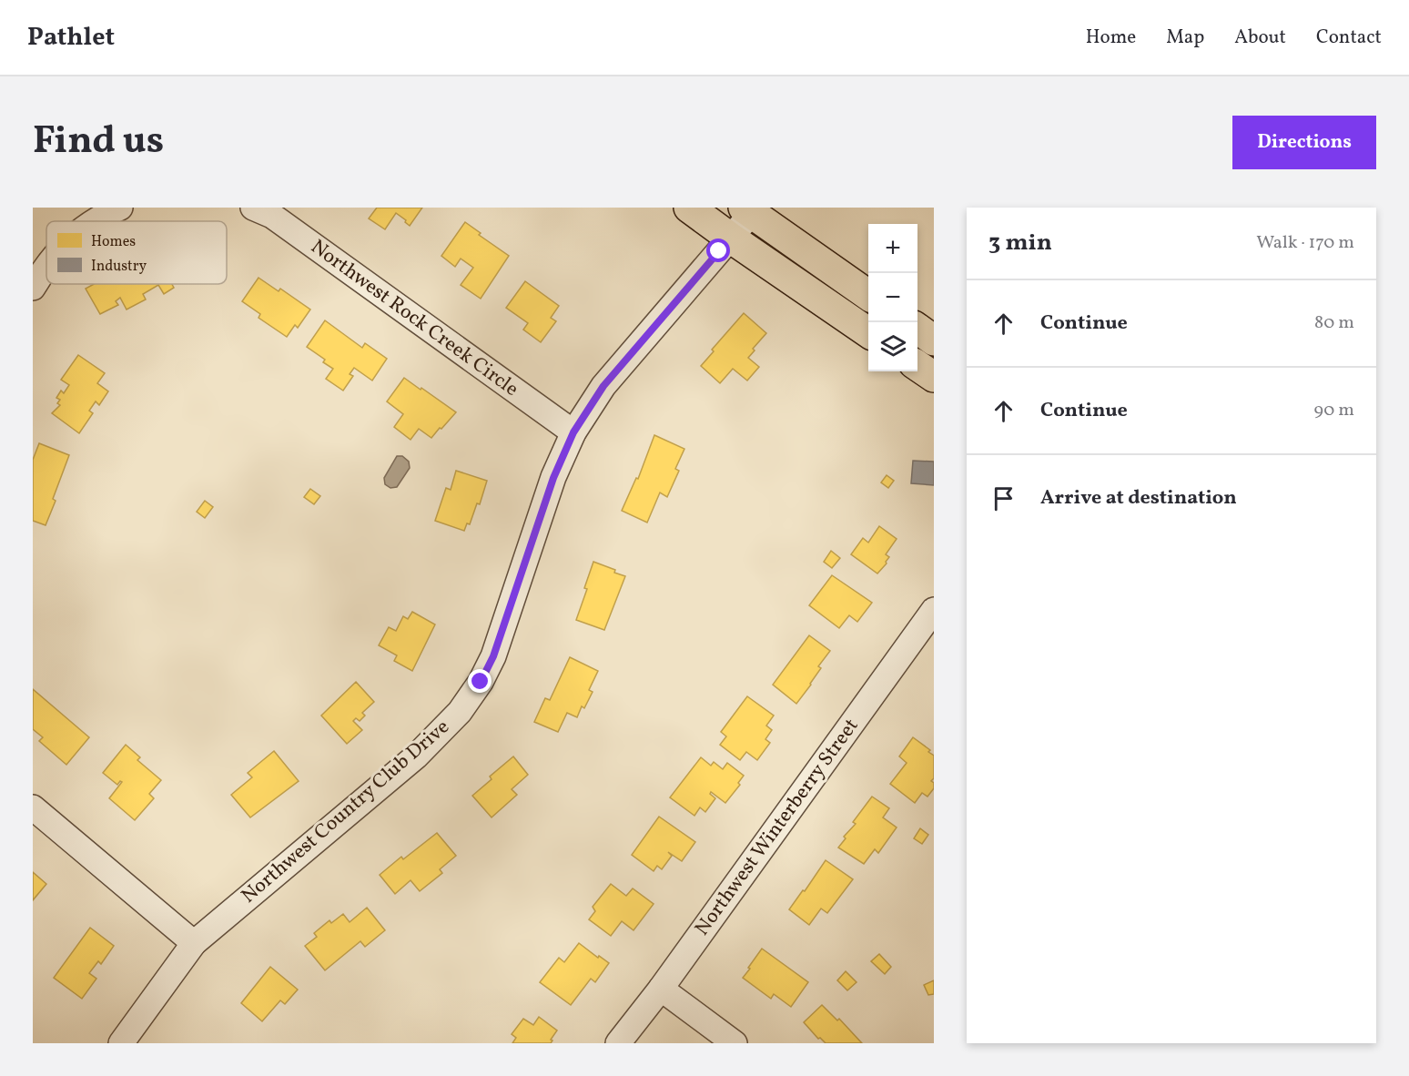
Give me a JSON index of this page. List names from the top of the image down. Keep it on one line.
{"streets":{"street":["Northwest Rock Creek Circle","Northwest Country Club Drive","Northwest Winterberry Street"]},"crossings":[["Northwest Rock Creek Circle","Northwest Country Club Drive"]],"legend":["Homes","Industry"],"page":{"header":"Pathlet","nav":["Home","Map","About","Contact"],"title":"Find us","buttons":"Directions","heading":["3 min","Walk · 170 m"],"map_buttons":["+","−"],"list":[["Continue","80 m"],["Continue","90 m"],"Arrive at destination"]}}
